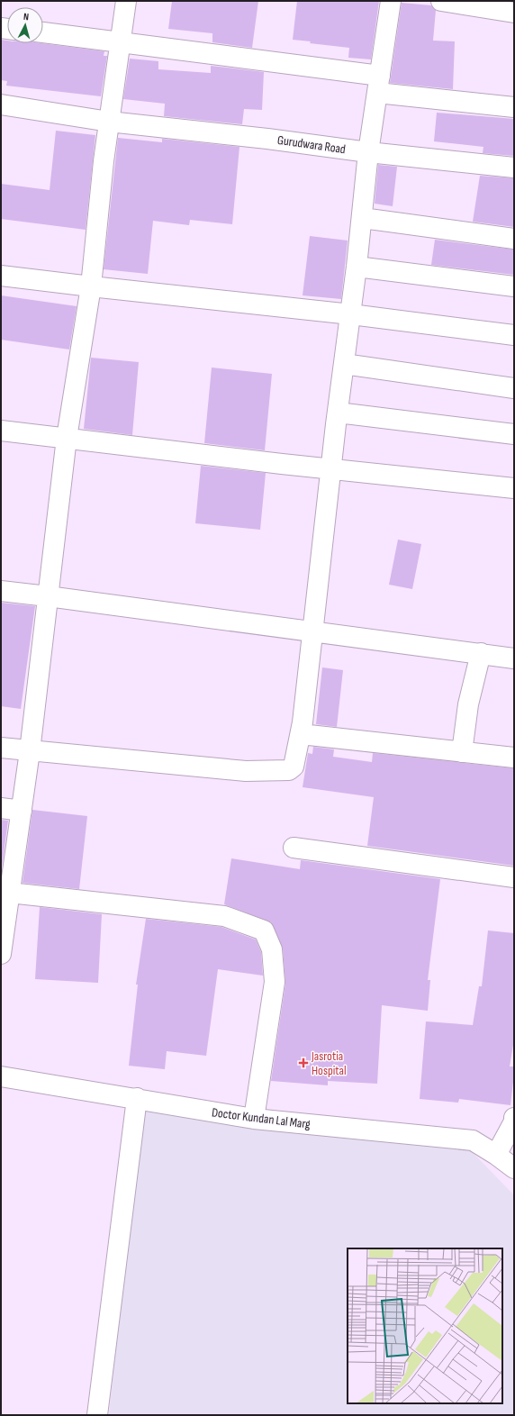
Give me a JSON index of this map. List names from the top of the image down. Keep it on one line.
{"streets":{"street":["Gurudwara Road","Doctor Kundan Lal Marg"]},"places":{"health":["Jasrotia Hospital"]},"north":"top"}
